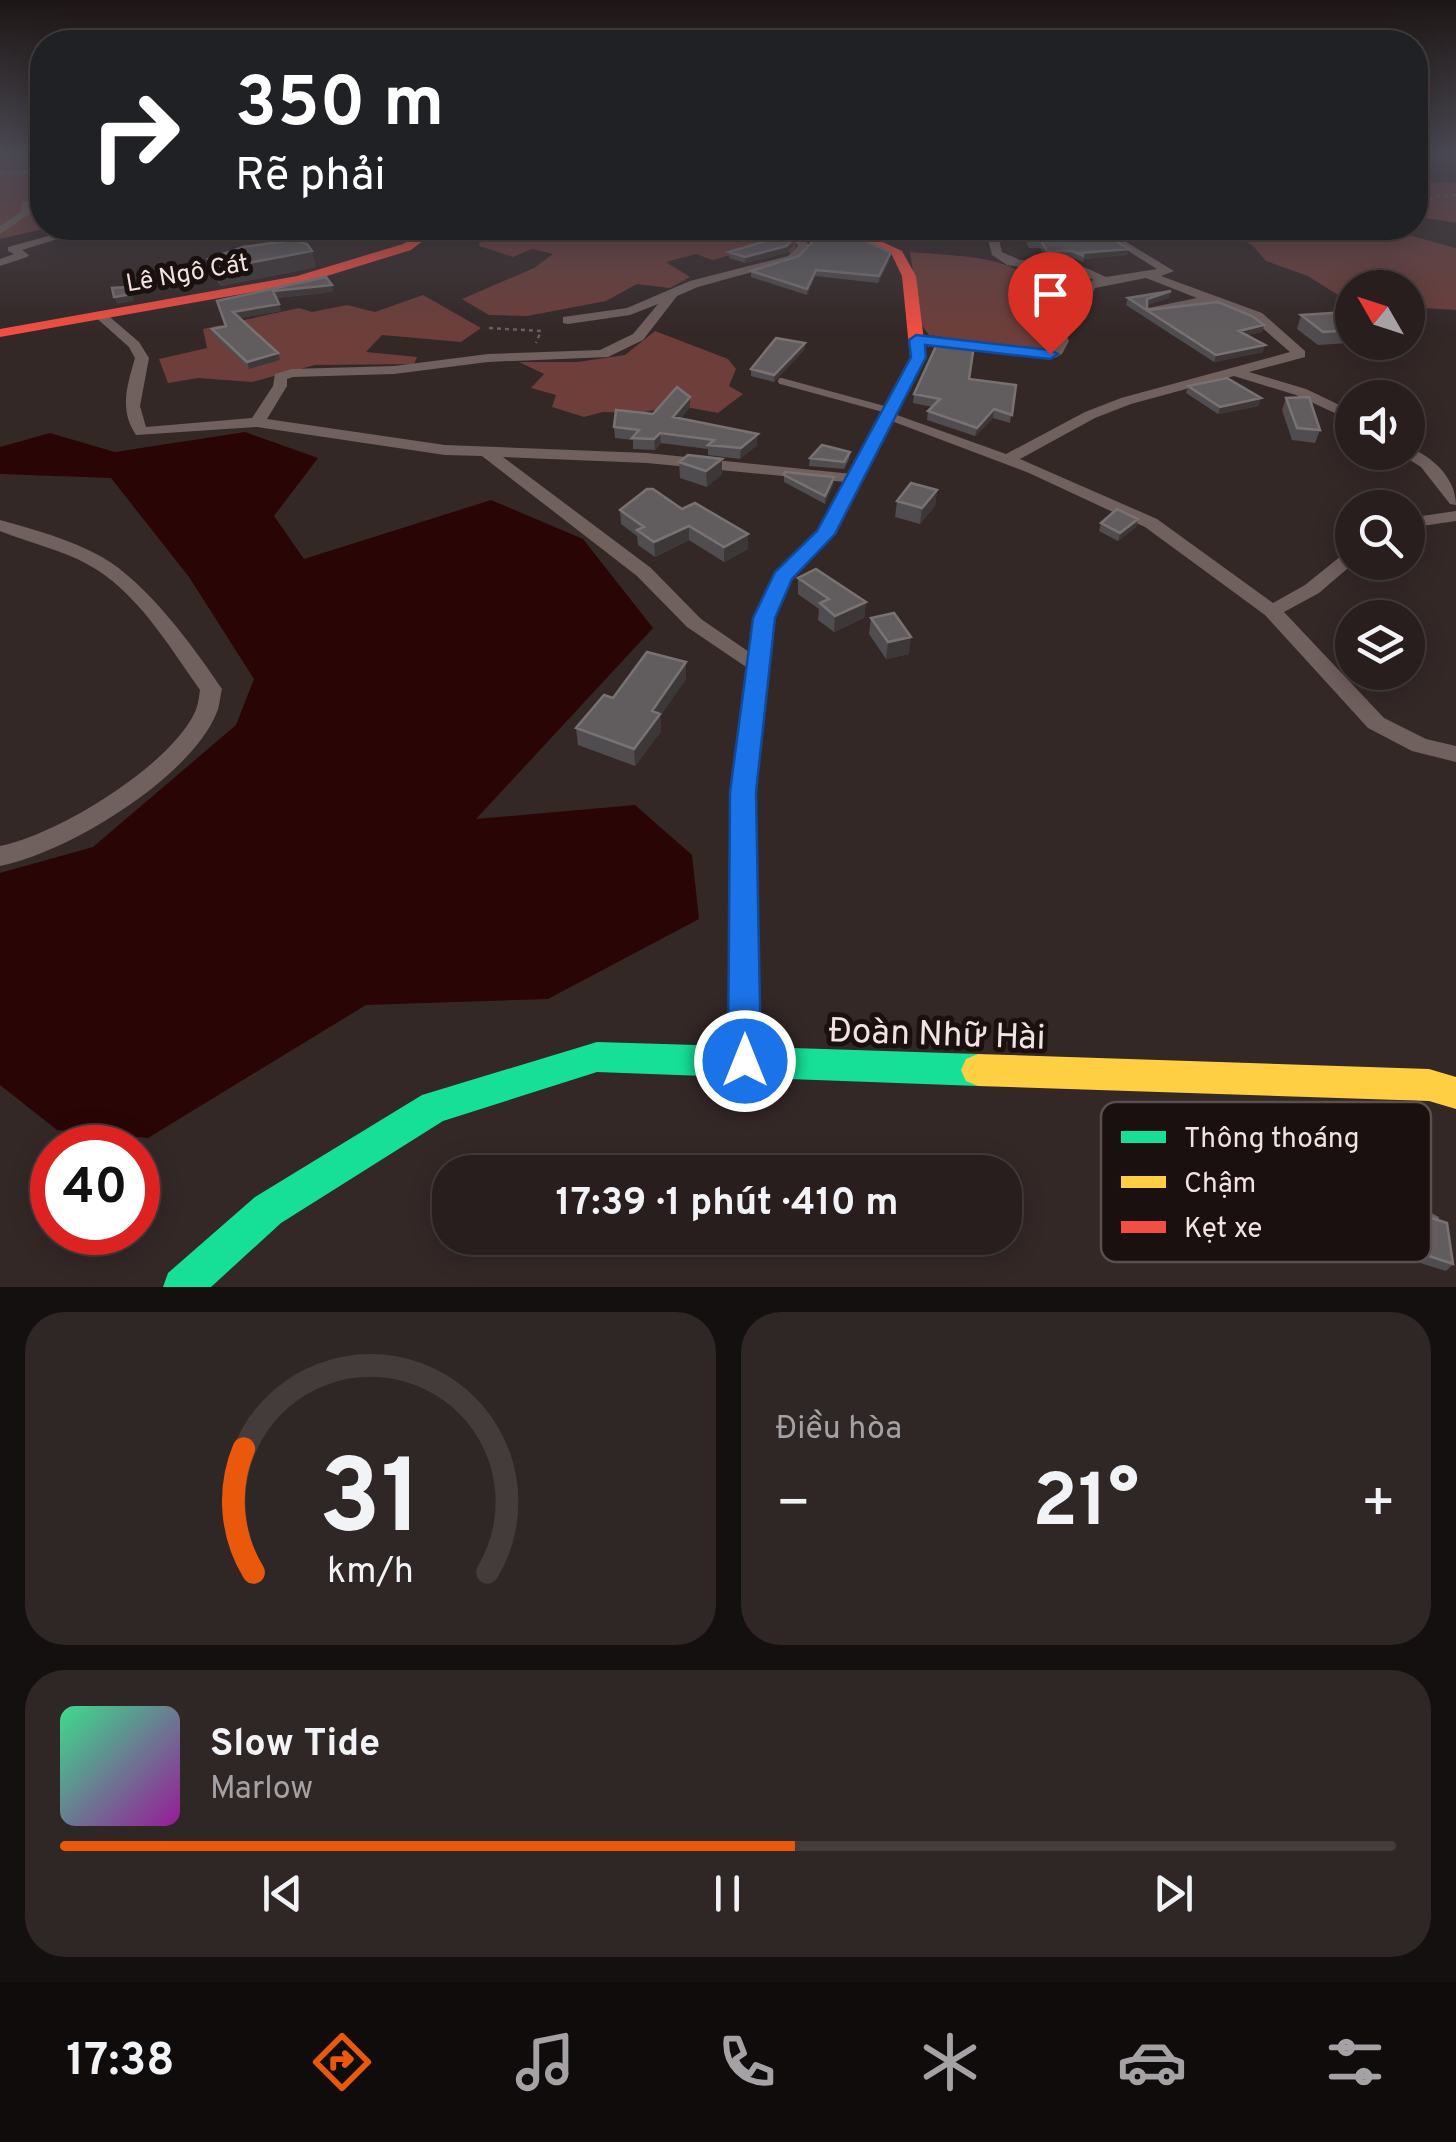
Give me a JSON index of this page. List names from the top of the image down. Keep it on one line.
{"streets":{"street":["Lê Ngô Cát","Đoàn Nhữ Hài"]},"legend":["Thông thoáng","Chậm","Kẹt xe"],"north":"top left","page":{"turn":["350 m","Rẽ phải"],"limit":"40","trip":"17:39 · 1 phút · 410 m","tile":"Điều hòa","heat":["−","21°","+"],"song":["Slow Tide","Marlow"],"tabs":"17:38","gauge":["31","km/h"]}}
